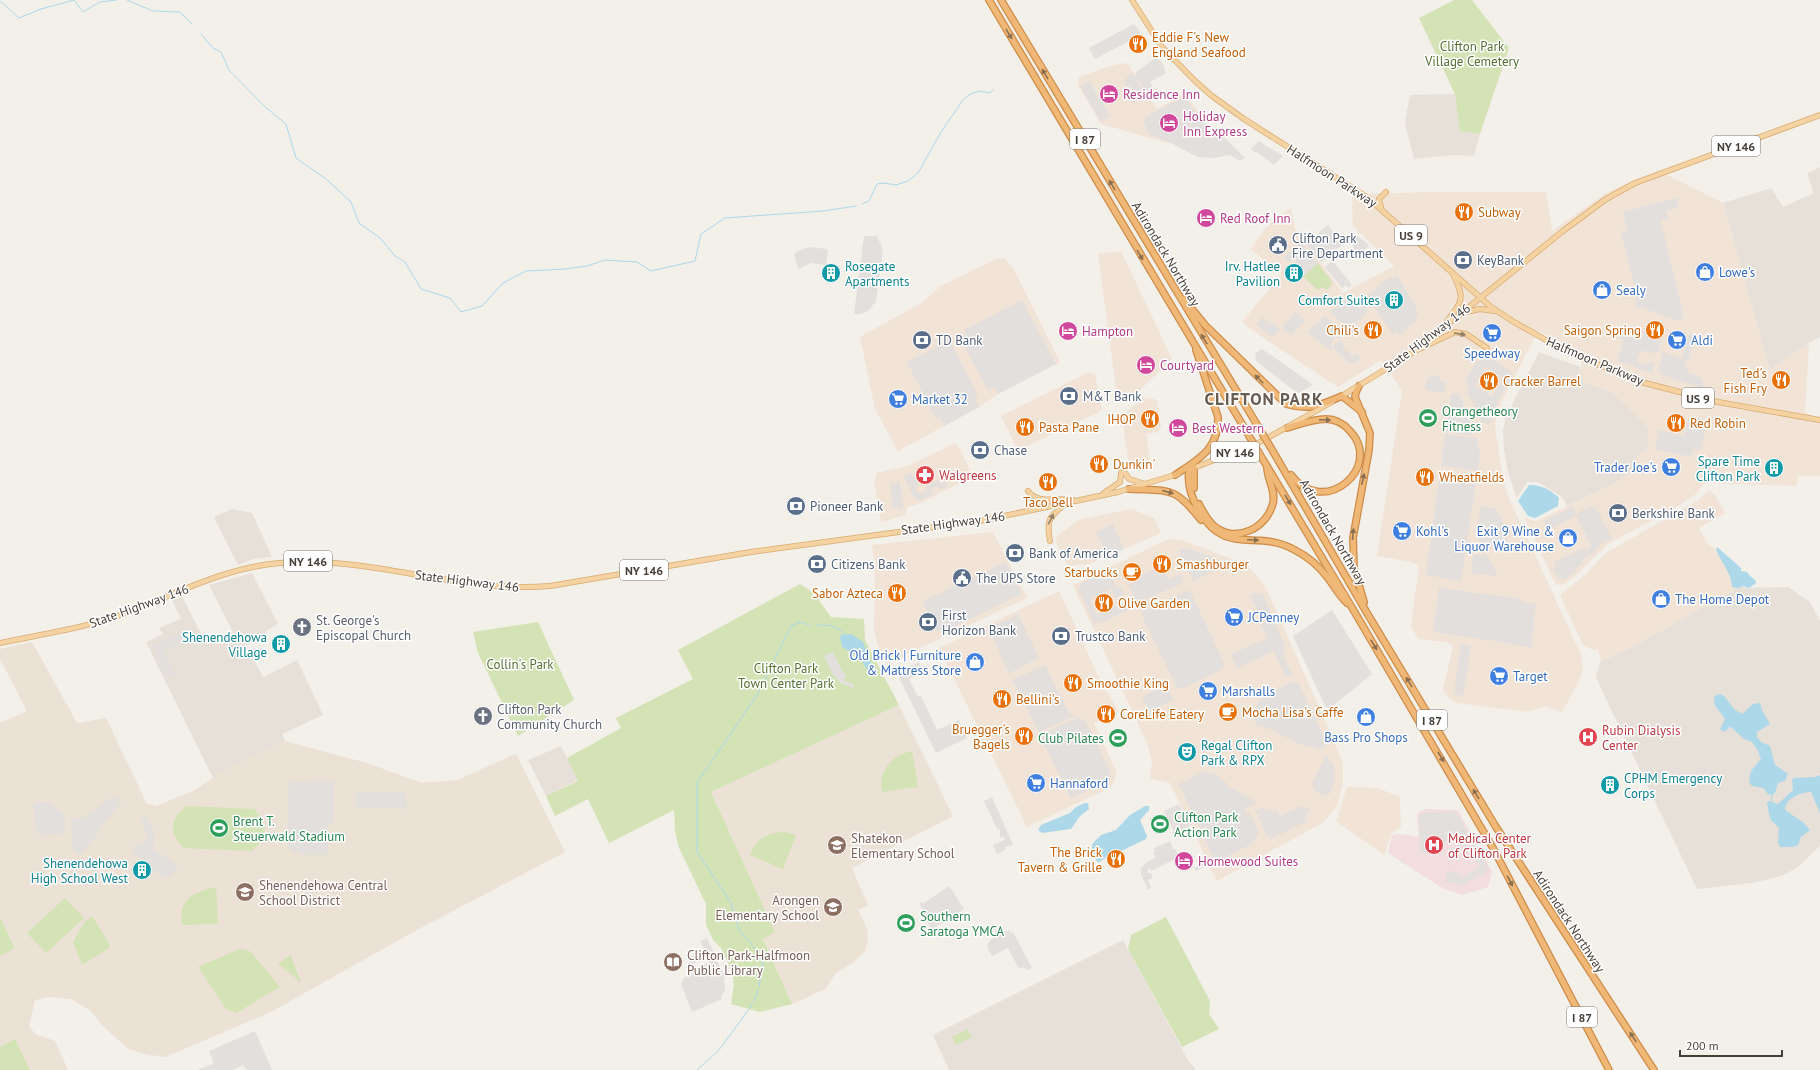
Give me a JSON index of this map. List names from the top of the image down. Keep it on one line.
{"streets":{"highway":["I 87","Adirondack Northway"],"main road":["NY 146","Halfmoon Parkway","US 9","State Highway 146"]},"crossings":[["Halfmoon Parkway","State Highway 146"]],"districts":["CLIFTON PARK"],"parks":["Clifton Park Village Cemetery","Collin's Park","Clifton Park Town Center Park"],"places":{"restaurant":["Eddie F's New England Seafood","Subway","Chili's","Saigon Spring","Ted's Fish Fry","Cracker Barrel","IHOP","Red Robin","Pasta Pane","Dunkin'","Wheatfields","Taco Bell","Smashburger","Sabor Azteca","Olive Garden","Smoothie King","Bellini's","CoreLife Eatery","Bruegger's Bagels","The Brick Tavern & Grille"],"hotel":["Residence Inn","Holiday Inn Express","Red Roof Inn","Hampton","Courtyard","Best Western","Homewood Suites"],"public building":["Clifton Park Fire Department","The UPS Store"],"bank":["KeyBank","TD Bank","M&T Bank","Chase","Pioneer Bank","Berkshire Bank","Bank of America","Citizens Bank","First Horizon Bank","Trustco Bank"],"shop":["Lowe's","Sealy","Exit 9 Wine & Liquor Warehouse","The Home Depot","Old Brick | Furniture & Mattress Store","Bass Pro Shops"],"building":["Rosegate Apartments","Irv. Hatlee Pavilion","Comfort Suites","Spare Time Clifton Park","Shenendehowa Village","CPHM Emergency Corps","Shenendehowa High School West"],"supermarket":["Speedway","Aldi","Market 32","Trader Joe's","Kohl's","JCPenney","Target","Marshalls","Hannaford"],"sports":["Orangetheory Fitness","Club Pilates","Clifton Park Action Park","Brent T. Steuerwald Stadium","Southern Saratoga YMCA"],"pharmacy":["Walgreens"],"cafe":["Starbucks","Mocha Lisa's Caffe"],"church":["St. George's Episcopal Church","Clifton Park Community Church"],"hospital":["Rubin Dialysis Center","Medical Center of Clifton Park"],"theatre":["Regal Clifton Park & RPX"],"school or university":["Shatekon Elementary School","Shenendehowa Central School District","Arongen Elementary School"],"library":["Clifton Park-Halfmoon Public Library"]},"scale_bar":"200 m"}
